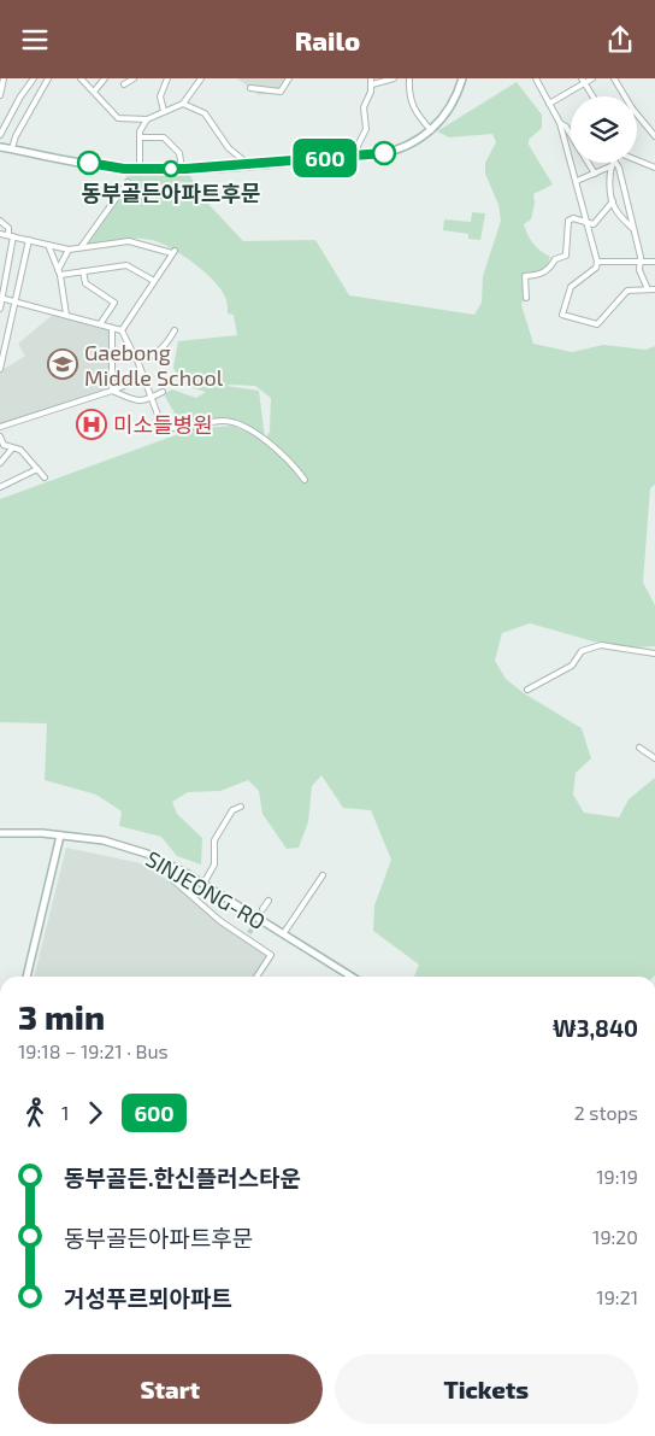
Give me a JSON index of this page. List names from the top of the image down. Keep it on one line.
{"streets":{"main road":["SINJEONG-RO"]},"places":{"other":["동부골든아파트후문"],"school or university":["Gaebong Middle School"],"hospital":["미소들병원"]},"lines":["bus line 600"],"page":{"header":"Railo","on_map":"600","heading":["3 min","19:18 – 19:21 · Bus","₩3,840"],"legs":["1","600","2 stops"],"list":[{"name":"동부골든.한신플러스타운","value":"19:19"},{"name":"동부골든아파트후문","value":"19:20"},{"name":"거성푸르뫼아파트","value":"19:21"}],"buttons":["Start","Tickets"]}}
